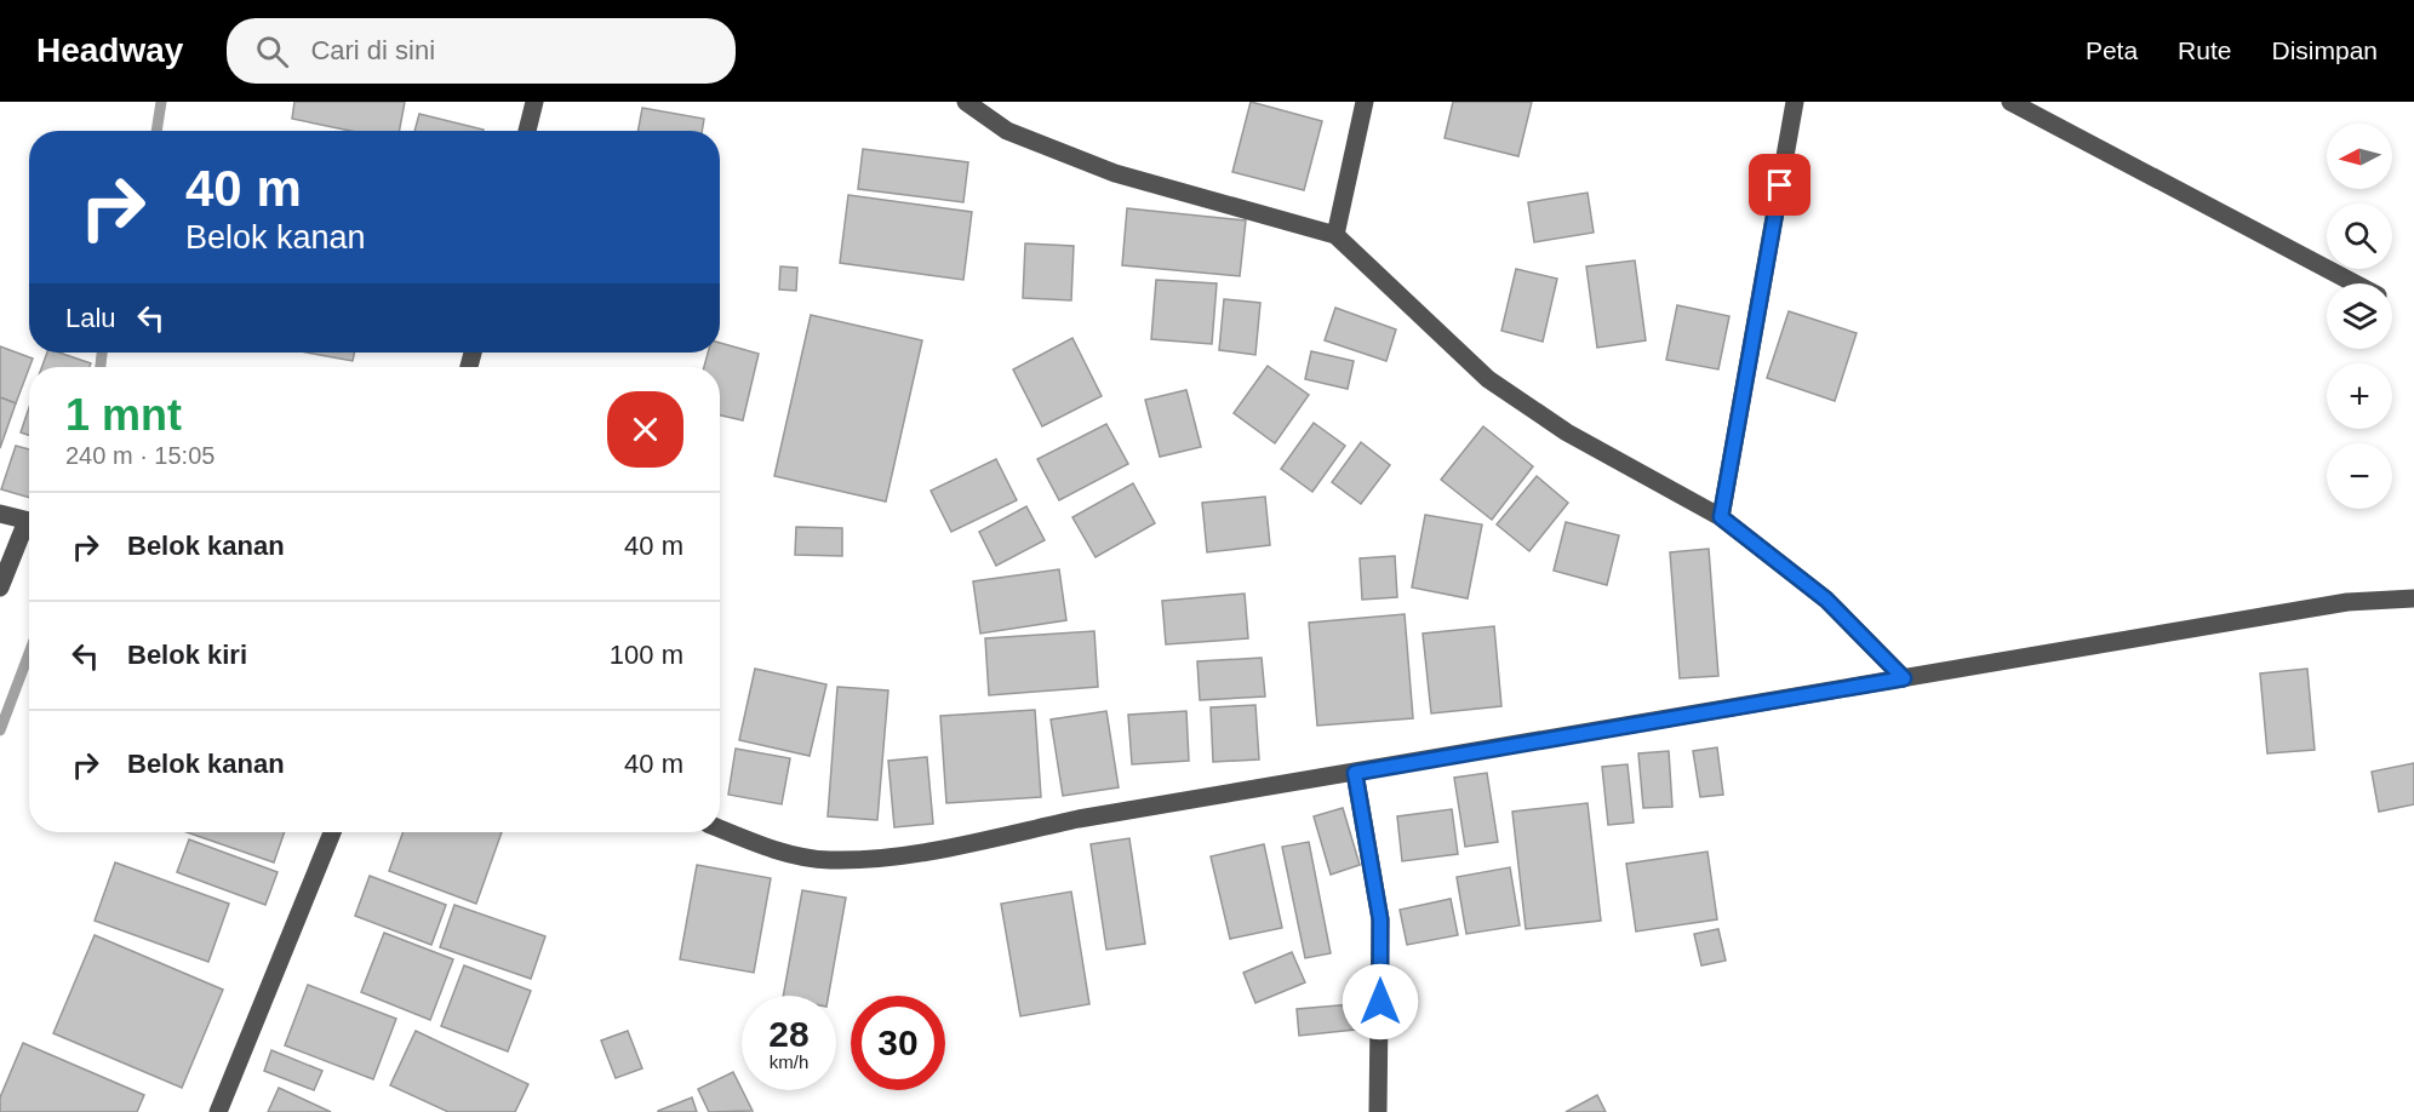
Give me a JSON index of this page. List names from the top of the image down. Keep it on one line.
{"north":"left","page":{"header":"Headway","search":"Cari di sini","nav":["Peta","Rute","Disimpan"],"map_buttons":["+","−"],"turn":["40 m","Belok kanan"],"then":"Lalu","heading":["1 mnt","240 m · 15:05"],"list":[{"name":"Belok kanan","value":"40 m"},{"name":"Belok kiri","value":"100 m"},{"name":"Belok kanan","value":"40 m"}],"speed":"28 km/h","limit":"30"}}
